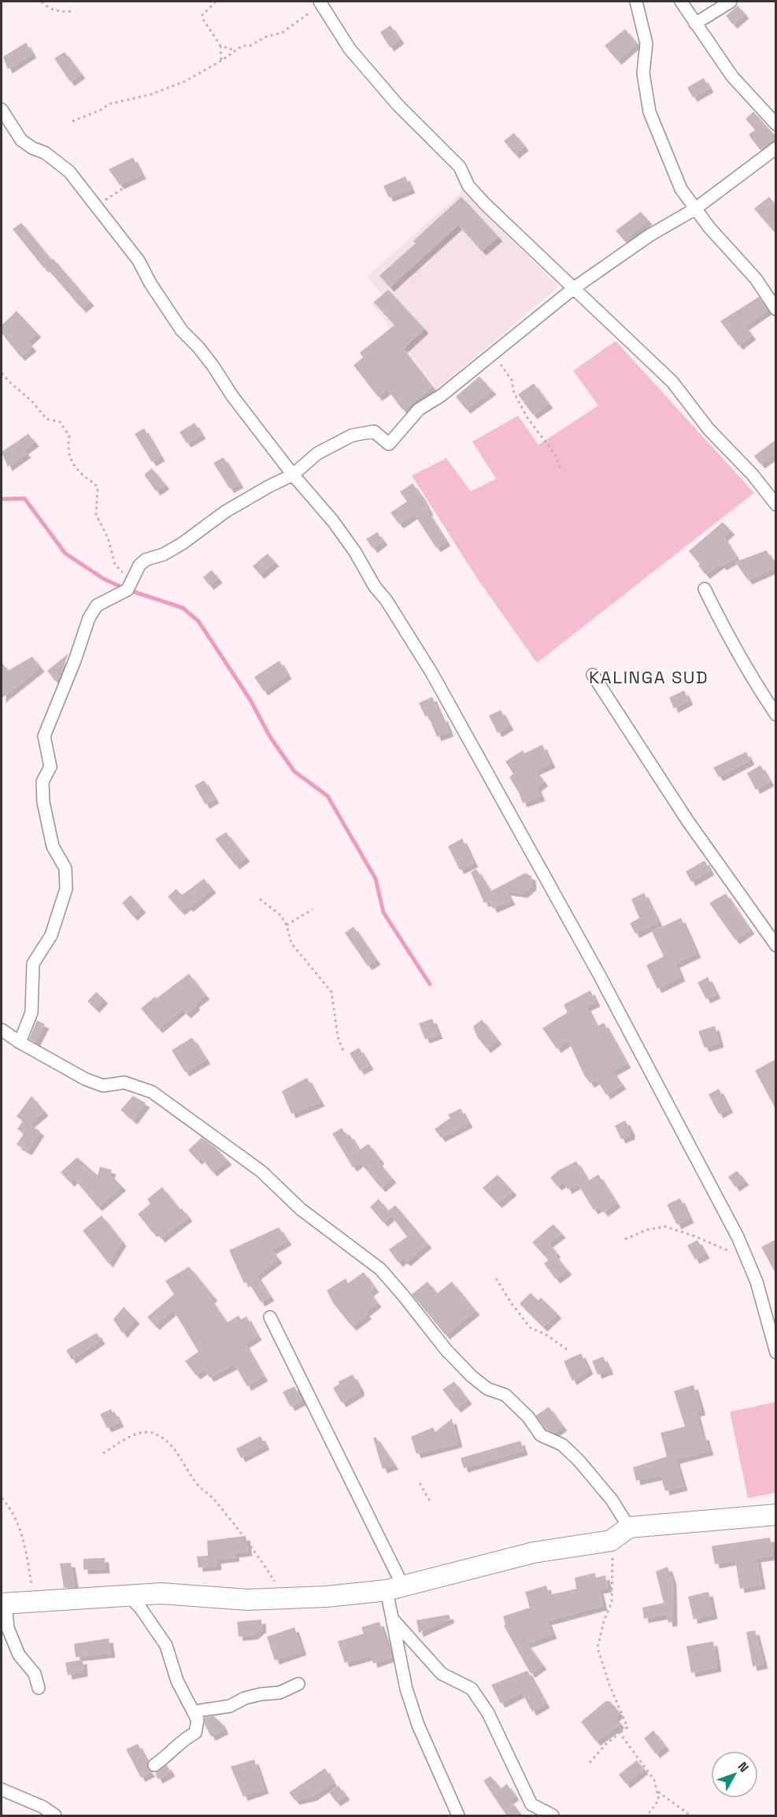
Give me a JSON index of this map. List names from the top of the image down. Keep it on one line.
{"districts":["KALINGA SUD"],"north":"top right"}
